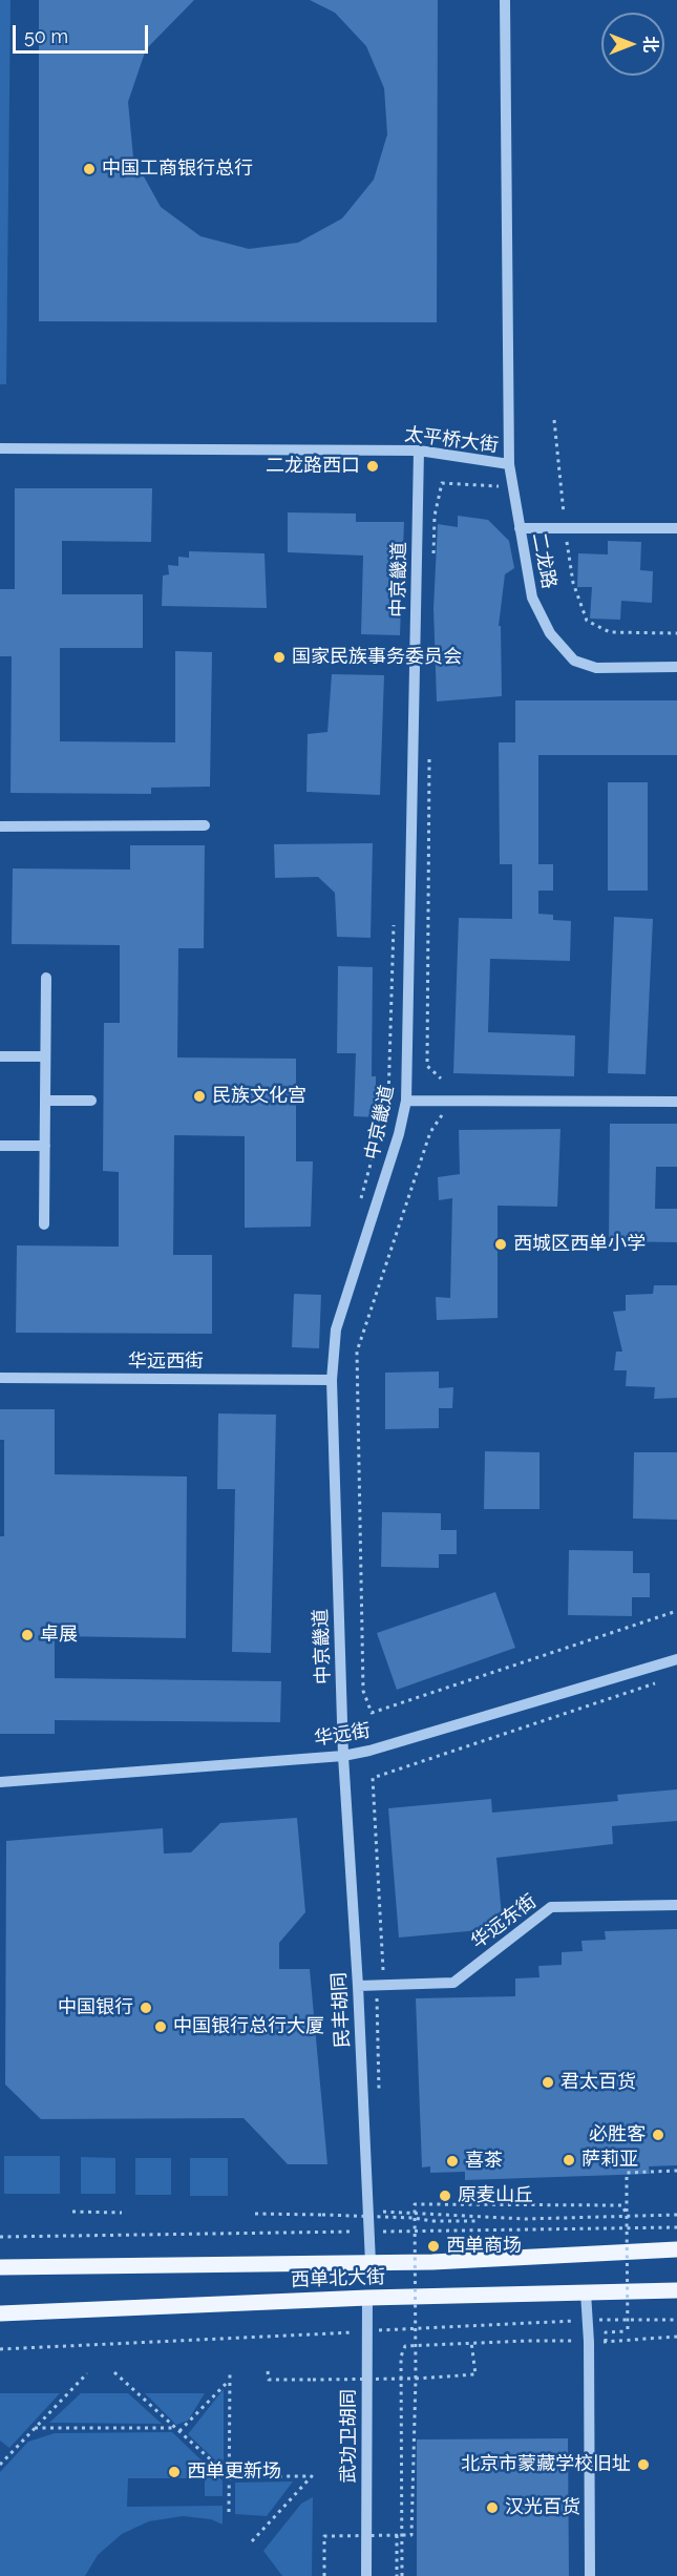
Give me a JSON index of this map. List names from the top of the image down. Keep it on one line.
{"streets":{"main road":["西单北大街"],"street":["太平桥大街","二龙路","中京畿道","华远西街","华远街","华远东街","民丰胡同","武功卫胡同"]},"crossings":[["太平桥大街","二龙路"],["太平桥大街","中京畿道"],["中京畿道","华远西街"],["中京畿道","华远街"],["中京畿道","民丰胡同"],["华远街","民丰胡同"],["华远东街","民丰胡同"],["民丰胡同","西单北大街"],["西单北大街","武功卫胡同"]],"places":["中国工商银行总行","二龙路西口","国家民族事务委员会","民族文化宫","西城区西单小学","卓展","中国银行","中国银行总行大厦","君太百货","必胜客","萨莉亚","喜茶","原麦山丘","西单商场","北京市蒙藏学校旧址","西单更新场","汉光百货"],"scale_bar":"50 m","north":"right"}
